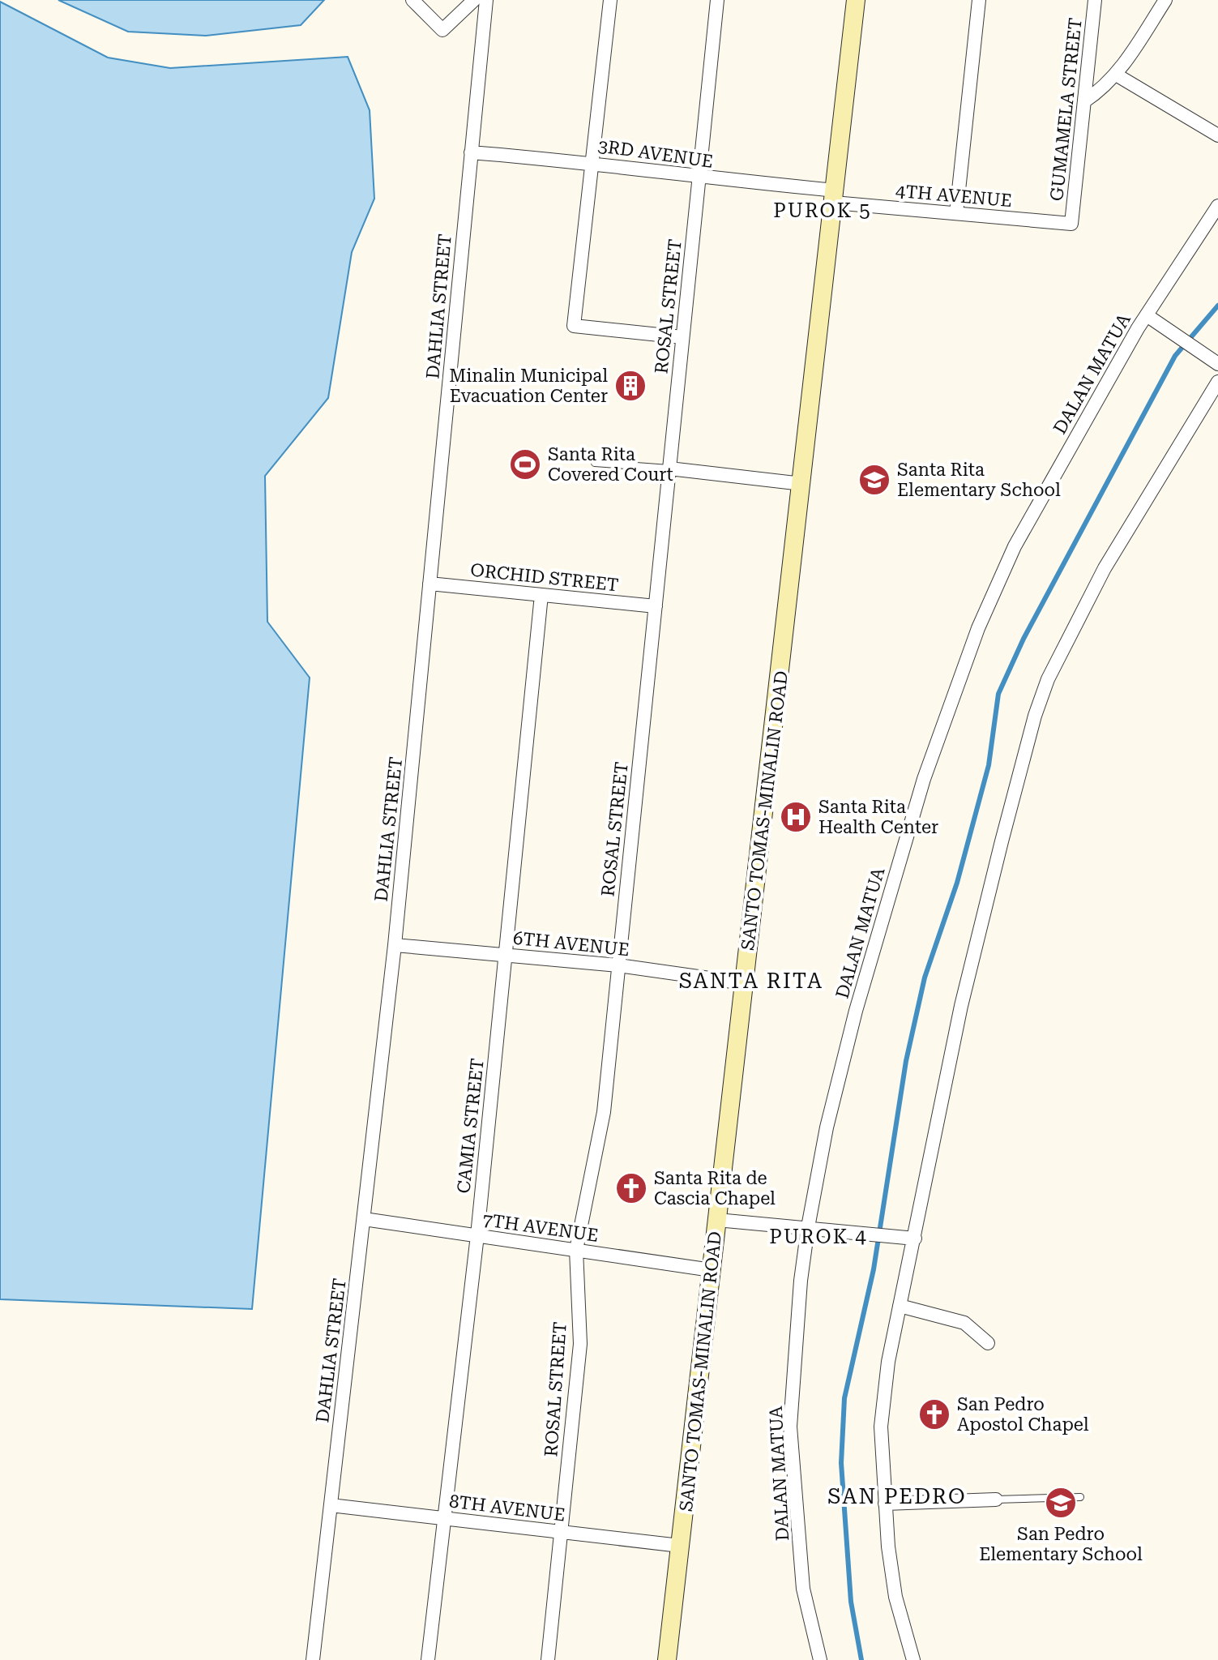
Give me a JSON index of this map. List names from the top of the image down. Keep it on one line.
{"streets":{"main road":["SANTO TOMAS-MINALIN ROAD"],"street":["GUMAMELA STREET","3RD AVENUE","4TH AVENUE","DAHLIA STREET","ROSAL STREET","DALAN MATUA","ORCHID STREET","6TH AVENUE","CAMIA STREET","7TH AVENUE","8TH AVENUE"]},"crossings":[["GUMAMELA STREET","4TH AVENUE"],["3RD AVENUE","4TH AVENUE"],["3RD AVENUE","DAHLIA STREET"],["3RD AVENUE","ROSAL STREET"],["3RD AVENUE","SANTO TOMAS-MINALIN ROAD"],["4TH AVENUE","SANTO TOMAS-MINALIN ROAD"],["DAHLIA STREET","ORCHID STREET"],["DAHLIA STREET","6TH AVENUE"],["DAHLIA STREET","7TH AVENUE"],["DAHLIA STREET","8TH AVENUE"],["ROSAL STREET","ORCHID STREET"],["ROSAL STREET","6TH AVENUE"],["ROSAL STREET","7TH AVENUE"],["ROSAL STREET","8TH AVENUE"],["ORCHID STREET","CAMIA STREET"],["SANTO TOMAS-MINALIN ROAD","6TH AVENUE"],["SANTO TOMAS-MINALIN ROAD","7TH AVENUE"],["SANTO TOMAS-MINALIN ROAD","8TH AVENUE"],["6TH AVENUE","CAMIA STREET"],["CAMIA STREET","7TH AVENUE"],["CAMIA STREET","8TH AVENUE"]],"districts":["PUROK 5","SANTA RITA","PUROK 4","SAN PEDRO"],"places":{"building":["Minalin Municipal Evacuation Center"],"sports":["Santa Rita Covered Court"],"school or university":["Santa Rita Elementary School","San Pedro Elementary School"],"hospital":["Santa Rita Health Center"],"church":["Santa Rita de Cascia Chapel","San Pedro Apostol Chapel"]}}
